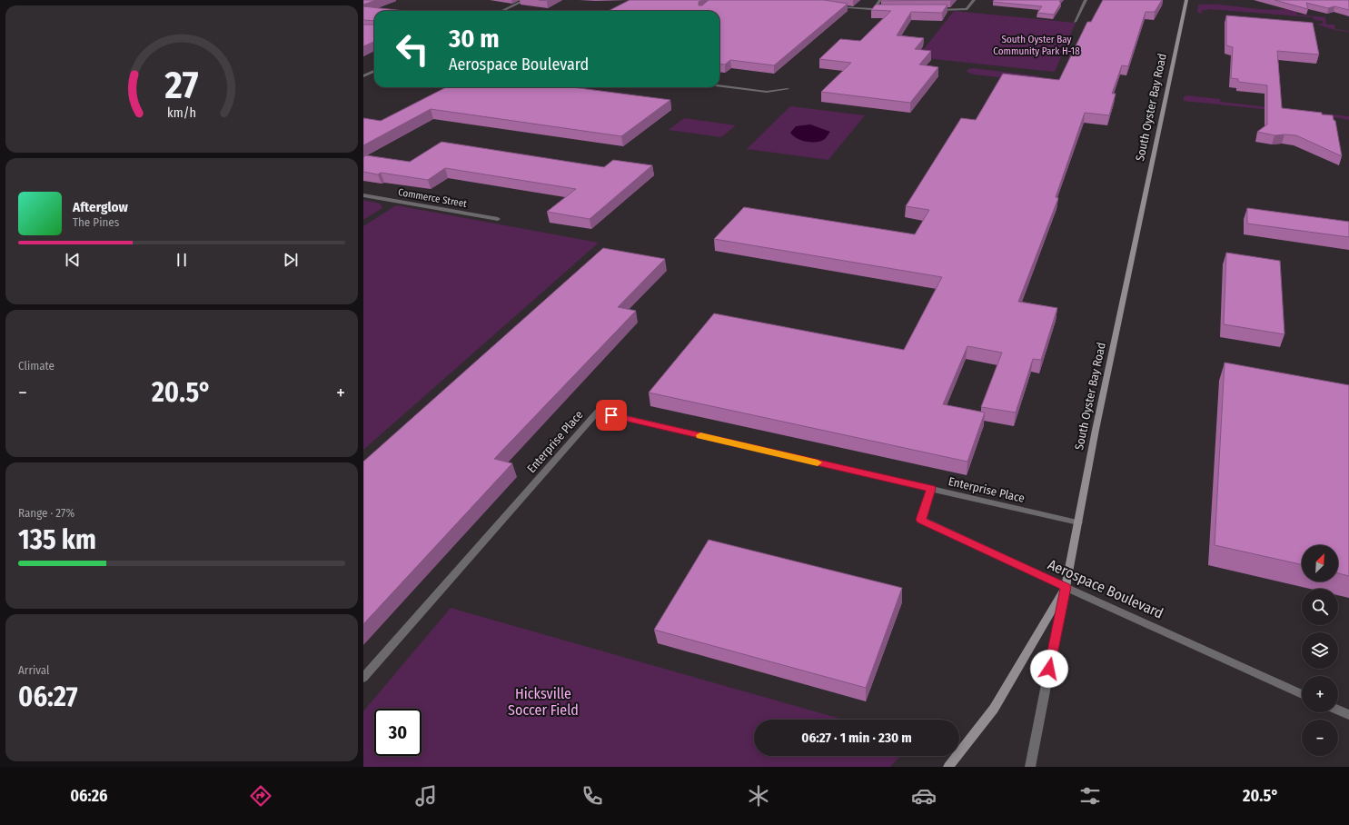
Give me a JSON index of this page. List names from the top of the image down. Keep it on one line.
{"streets":{"main road":["South Oyster Bay Road"],"street":["Commerce Street","Enterprise Place","Aerospace Boulevard"]},"crossings":[["South Oyster Bay Road","Enterprise Place"],["South Oyster Bay Road","Aerospace Boulevard"],["Enterprise Place","Aerospace Boulevard"]],"parks":["South Oyster Bay Community Park H-18","Hicksville Soccer Field"],"north":"top right","page":{"turn":["30 m","Aerospace Boulevard"],"song":["Afterglow","The Pines"],"tile":["Climate",["Range · 27%","135 km"],["Arrival","06:27"]],"heat":["−","20.5°","+"],"map_buttons":["+","−"],"limit":"30","trip":"06:27 · 1 min · 230 m","tabs":["06:26","20.5°"],"gauge":["27","km/h"]}}
